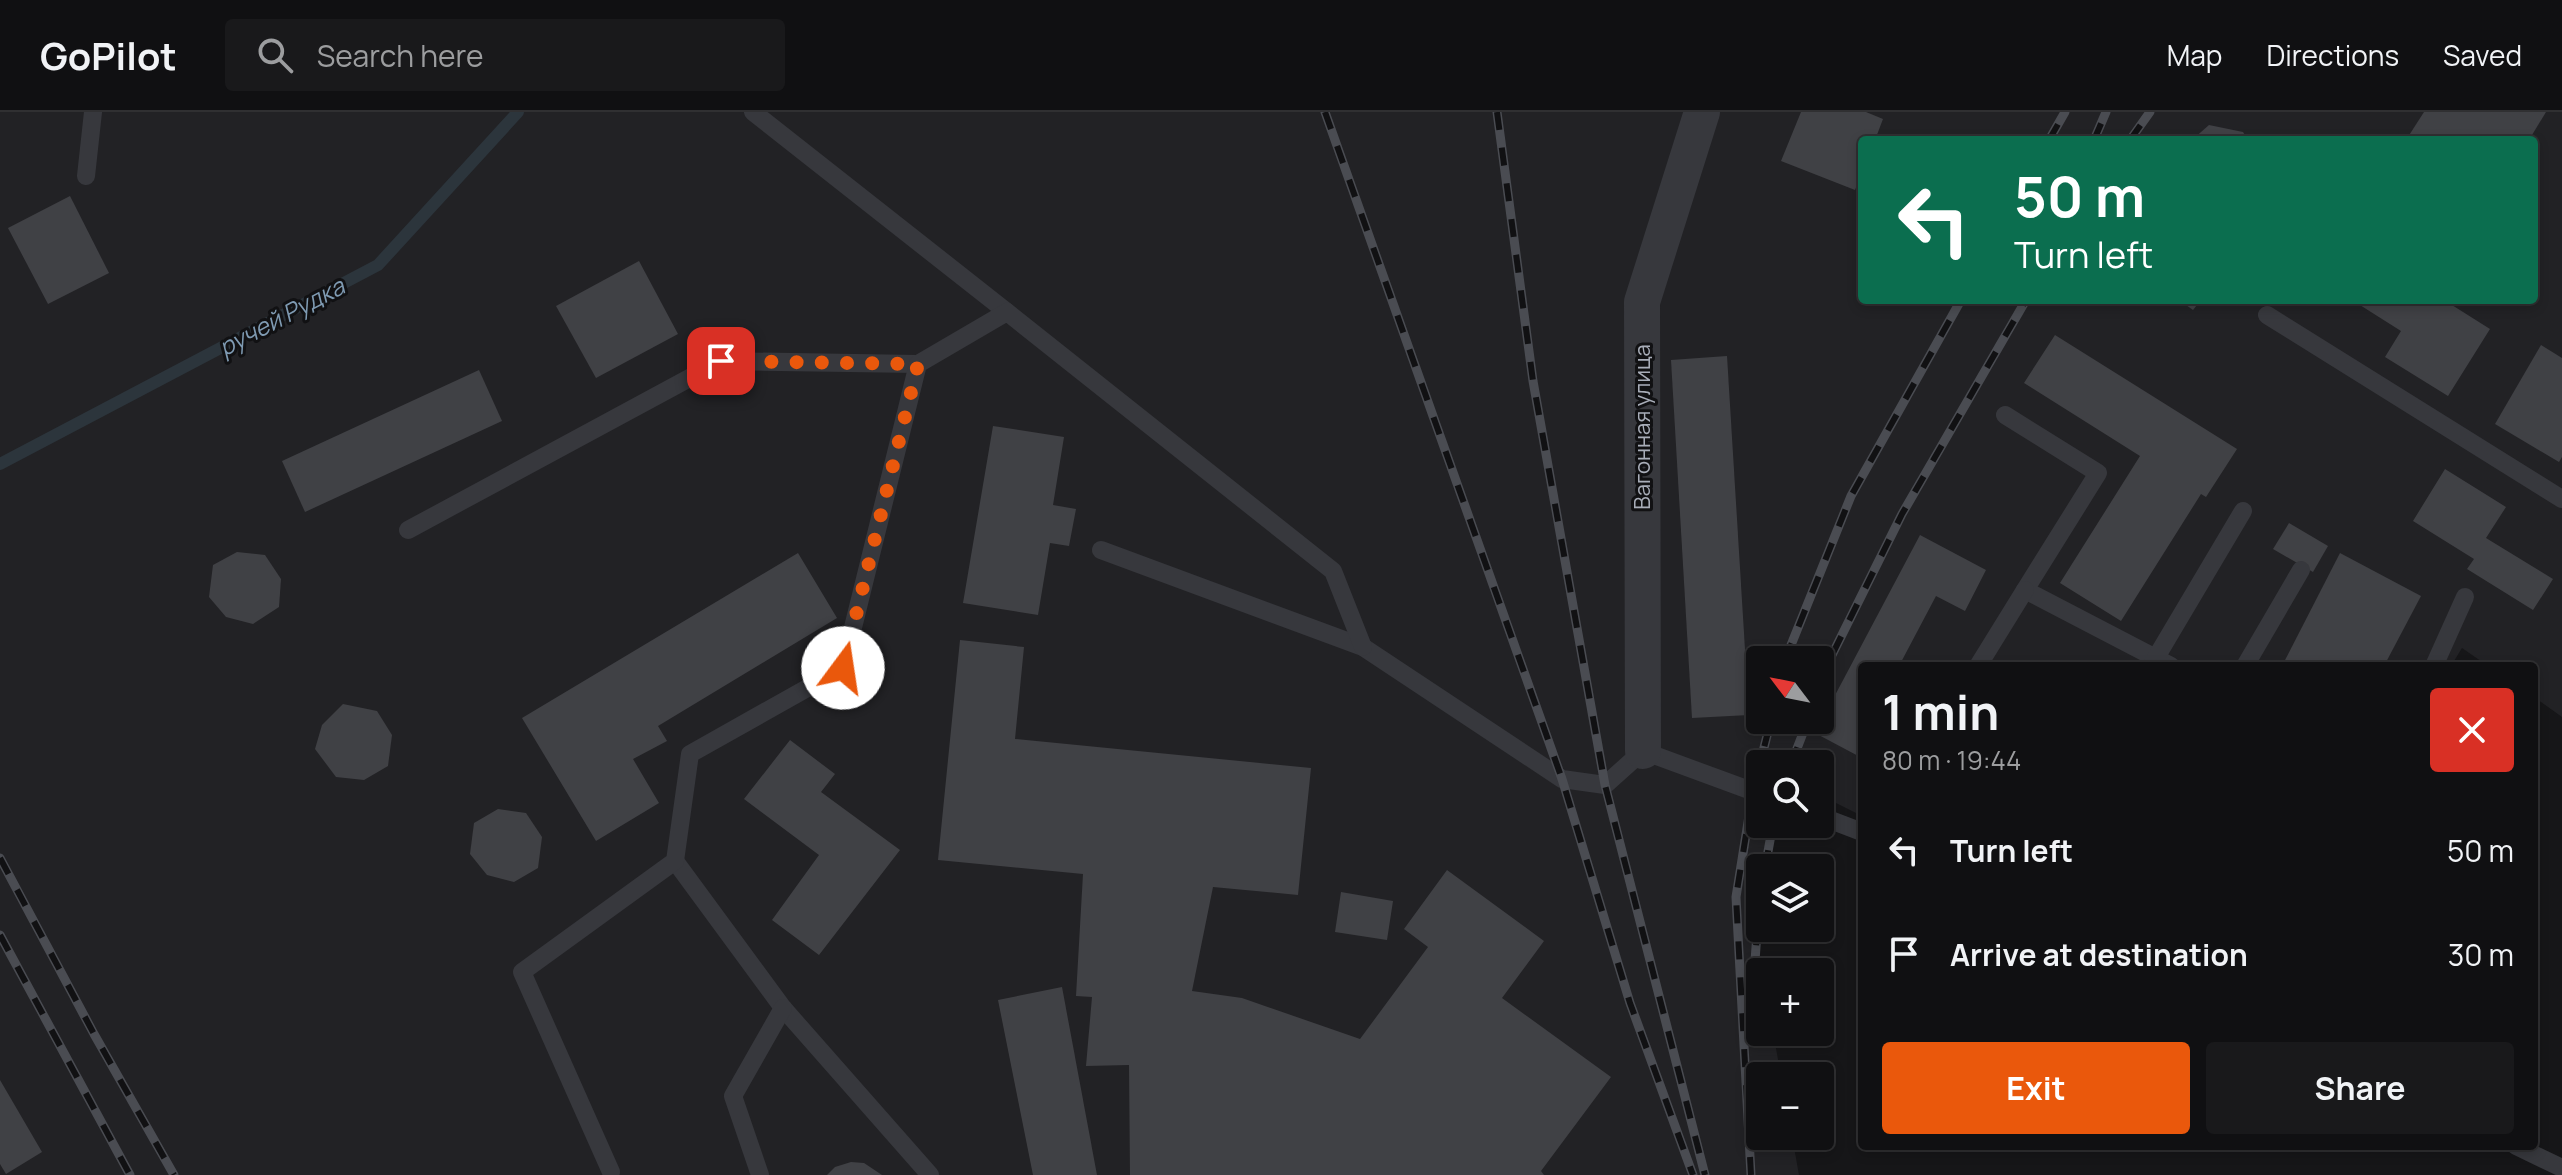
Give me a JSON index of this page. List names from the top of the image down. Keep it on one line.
{"streets":{"street":["Вагонная улица"]},"water":["ручей Рудка"],"north":"top left","page":{"header":"GoPilot","search":"Search here","nav":["Map","Directions","Saved"],"turn":["50 m","Turn left"],"map_buttons":["+","−"],"heading":["1 min","80 m · 19:44"],"list":[{"name":"Turn left","value":"50 m"},{"name":"Arrive at destination","value":"30 m"}],"buttons":["Exit","Share"]}}
